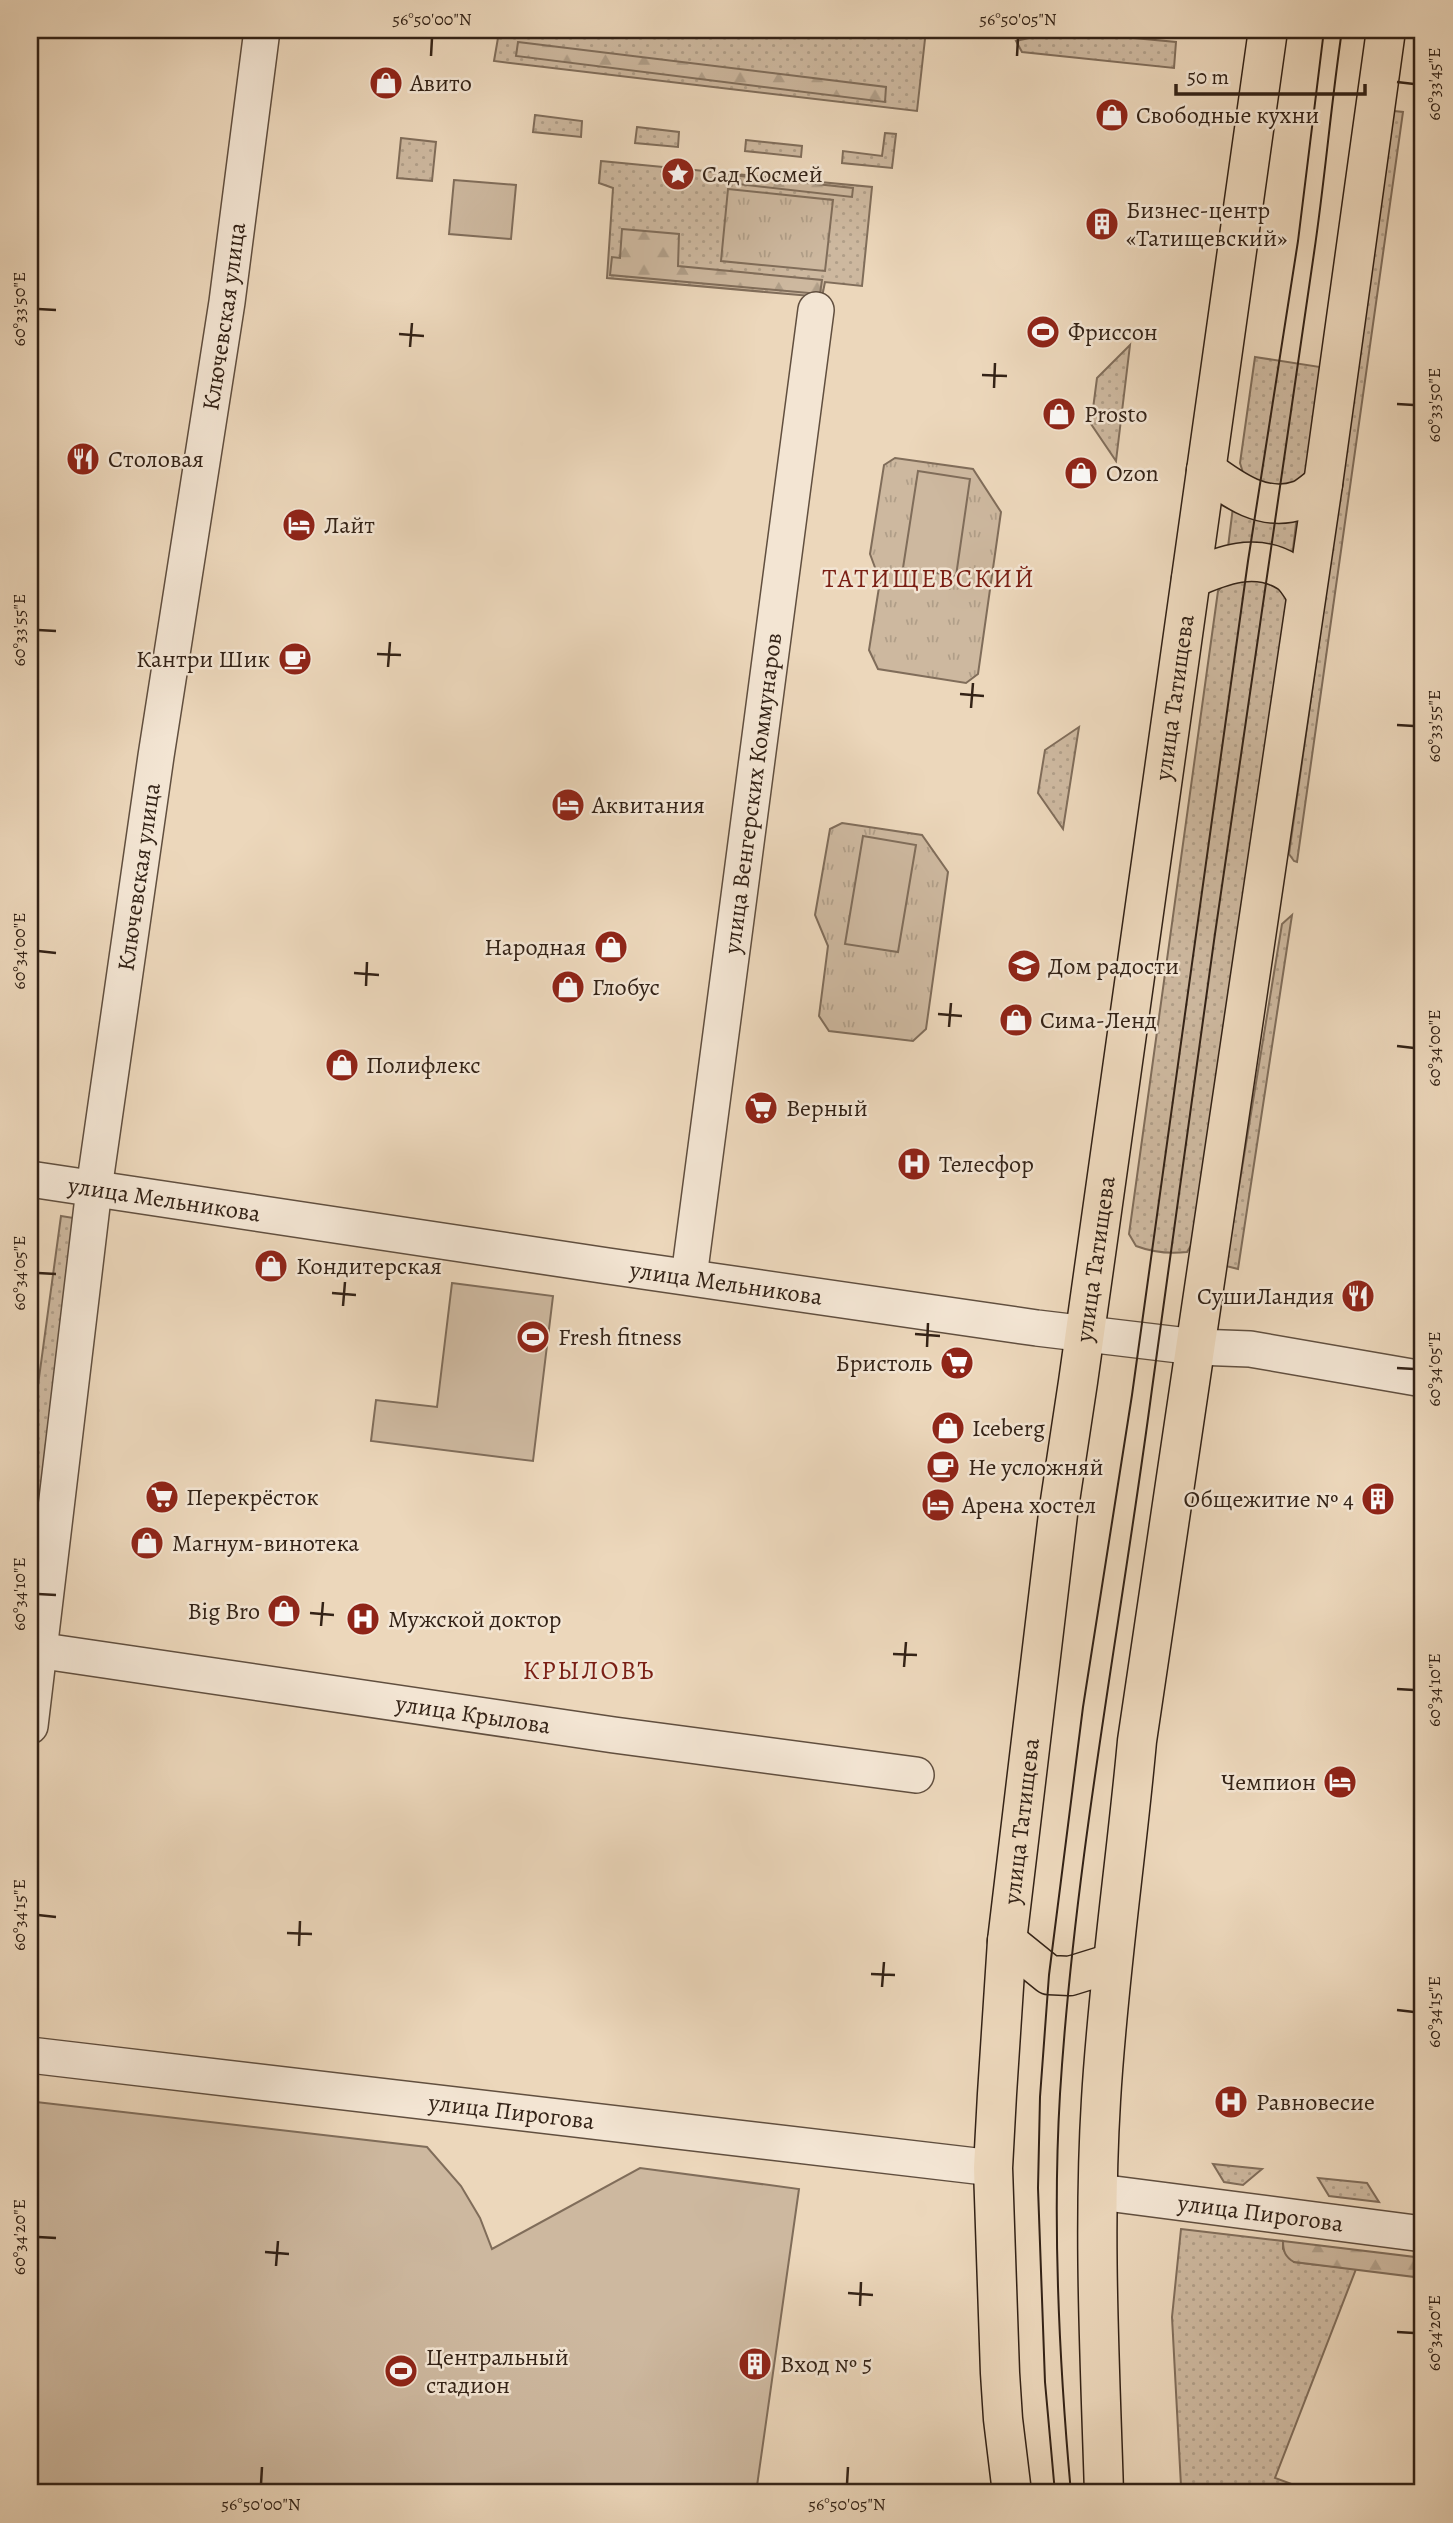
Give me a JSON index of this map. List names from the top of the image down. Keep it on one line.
{"streets":{"main road":["улица Татищева"],"street":["Ключевская улица","улица Венгерских Коммунаров","улица Мельникова","улица Крылова","улица Пирогова"]},"crossings":[["Ключевская улица","улица Мельникова"],["Ключевская улица","улица Крылова"],["улица Татищева","улица Мельникова"],["улица Татищева","улица Пирогова"],["улица Венгерских Коммунаров","улица Мельникова"]],"districts":["ТАТИЩЕВСКИЙ","КРЫЛОВЪ"],"places":{"shop":["Авито","Свободные кухни","Prosto","Ozon","Народная","Глобус","Сима-Ленд","Полифлекс","Кондитерская","Iceberg","Магнум-винотека","Big Bro"],"place":["Сад Космей"],"building":["Бизнес-центр «Татищевский»","Общежитие № 4","Вход № 5"],"sports":["Фриссон","Fresh fitness","Центральный стадион"],"restaurant":["Столовая","СушиЛандия"],"hotel":["Лайт","Аквитания","Арена хостел","Чемпион"],"cafe":["Кантри Шик","Не усложняй"],"school or university":["Дом радости"],"supermarket":["Верный","Бристоль","Перекрёсток"],"hospital":["Телесфор","Мужской доктор","Равновесие"]},"scale_bar":"50 m","coordinates":["56°50'00\"N","56°50'05\"N","60°33'45\"E","60°33'50\"E","60°33'55\"E","60°34'00\"E","60°34'05\"E","60°34'10\"E","60°34'15\"E","60°34'20\"E"]}
